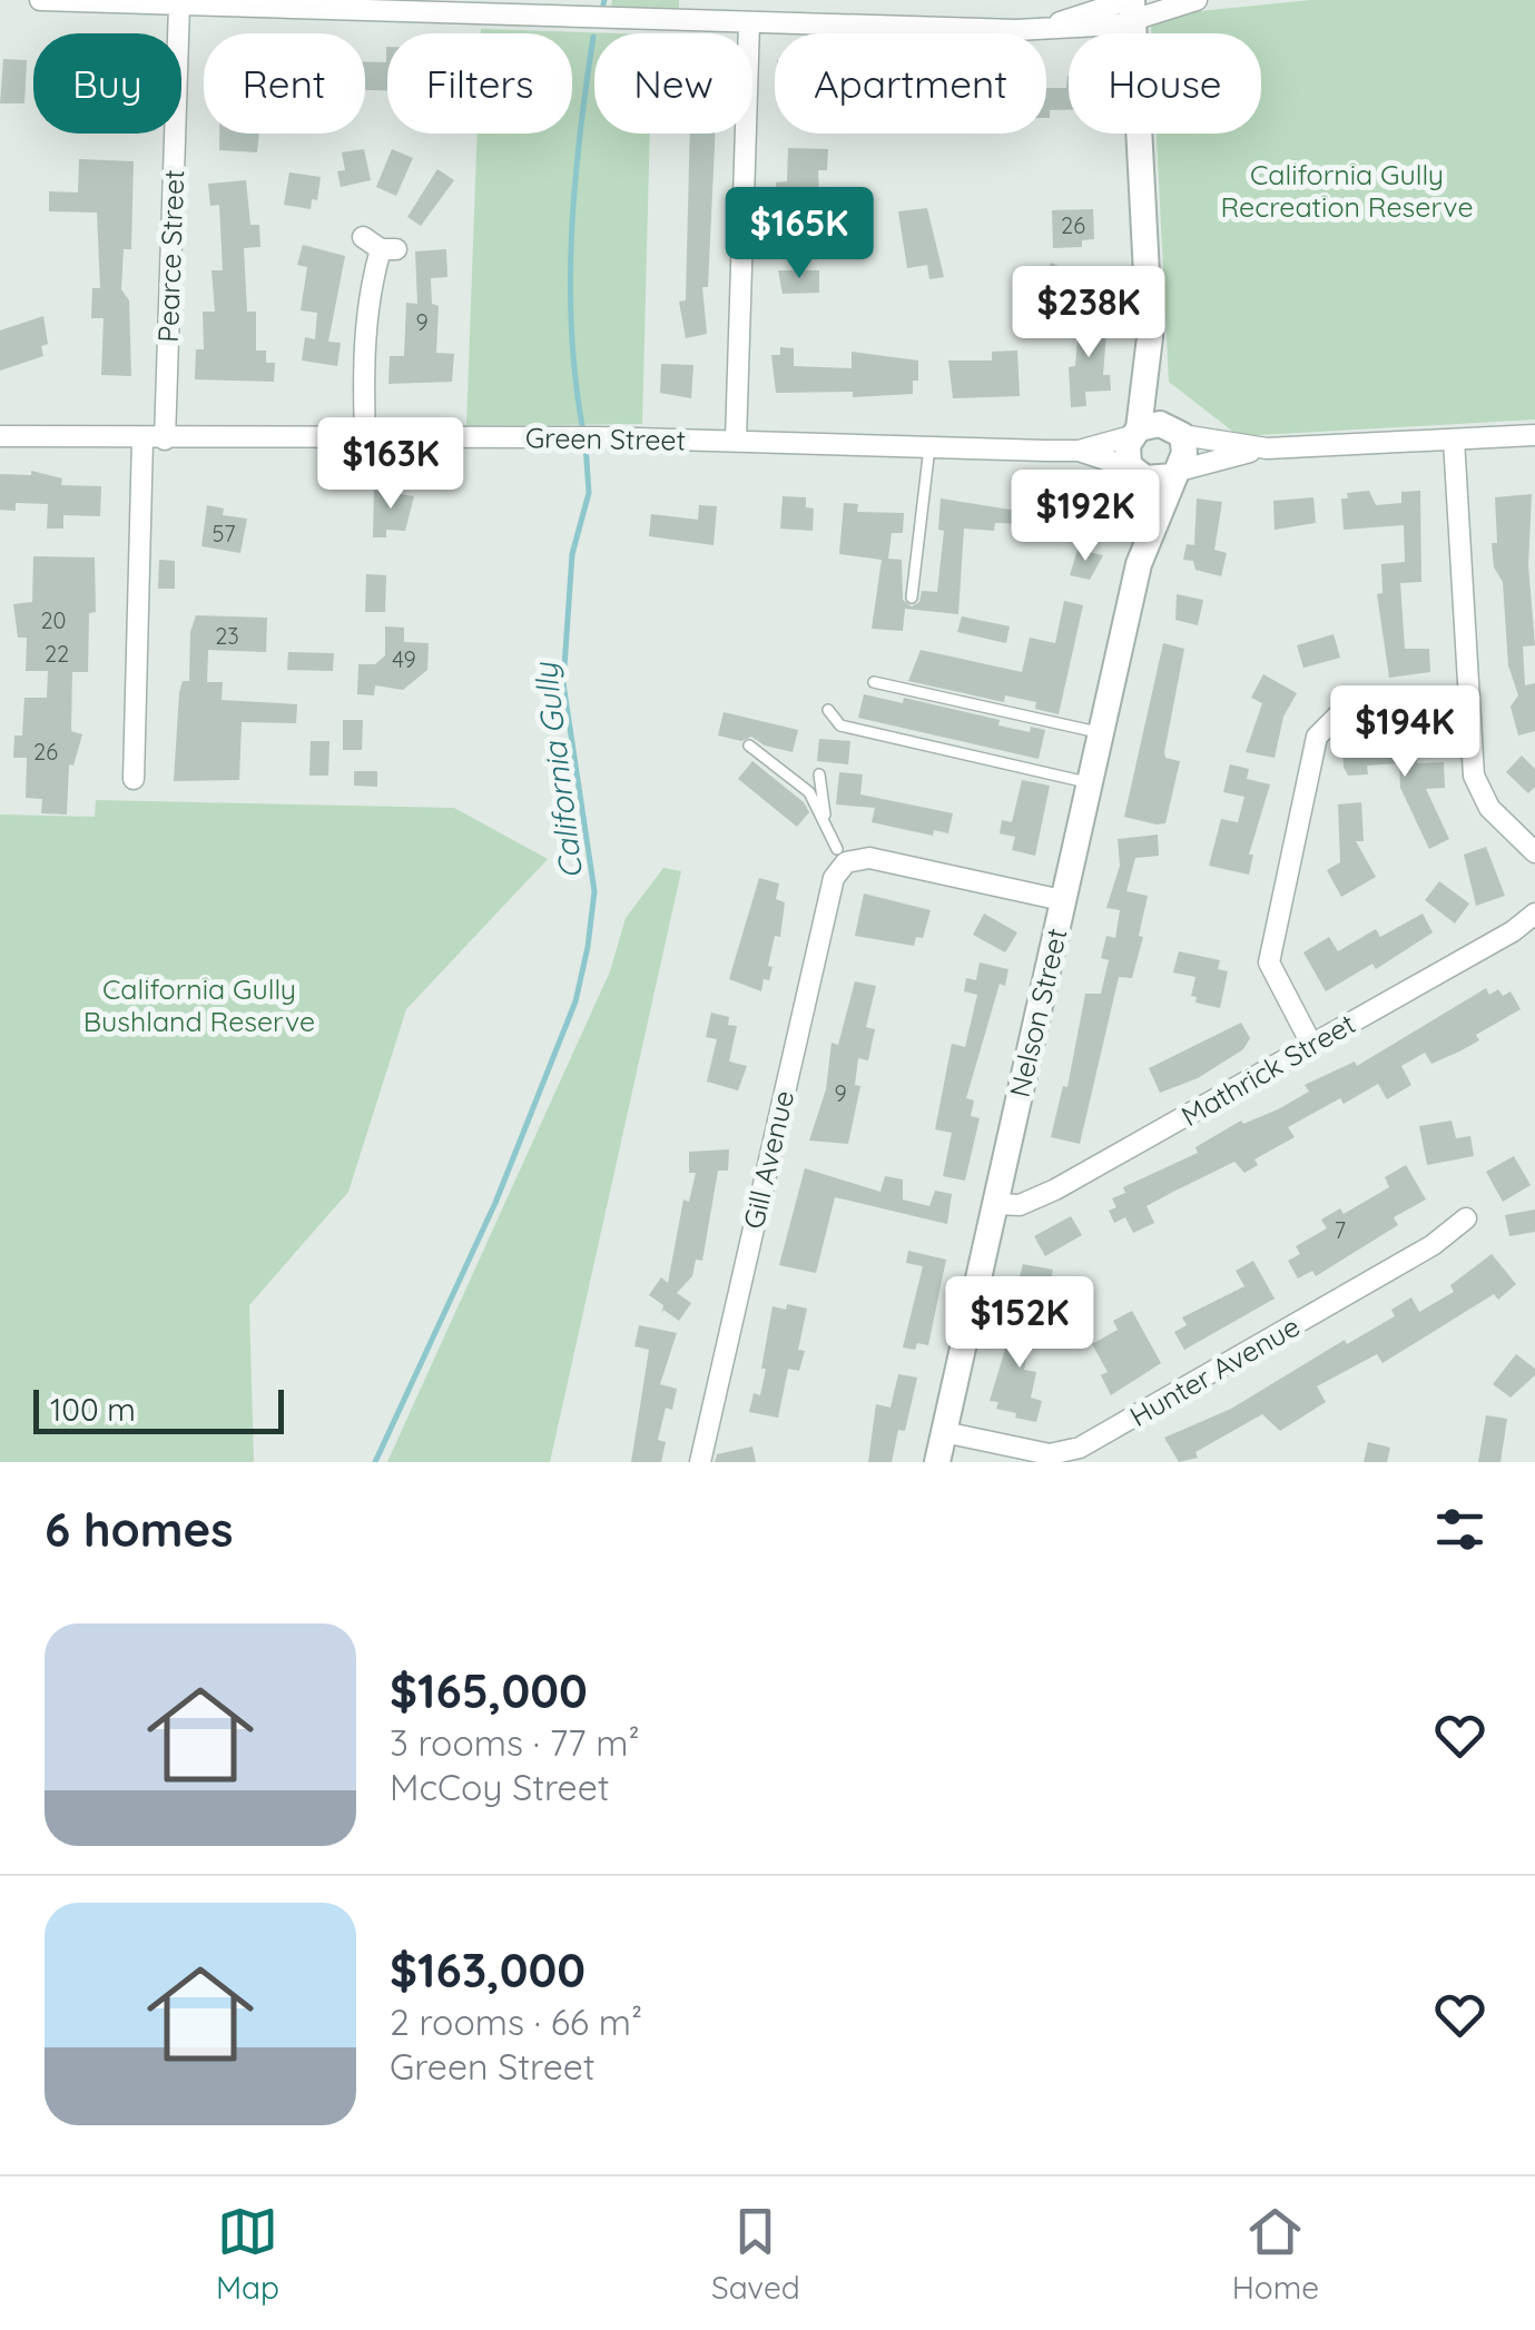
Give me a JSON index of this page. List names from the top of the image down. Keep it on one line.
{"streets":{"street":["Pearce Street","Green Street","Nelson Street","Mathrick Street","Gill Avenue","Hunter Avenue"]},"crossings":[["Pearce Street","Green Street"],["Green Street","Nelson Street"],["Nelson Street","Mathrick Street"],["Nelson Street","Hunter Avenue"]],"water":["California Gully"],"parks":["California Gully Recreation Reserve","California Gully Bushland Reserve"],"house_numbers":["26","9","57","20","23","22","49","26","9","7"],"scale_bar":"100 m","page":{"chip":["Buy","Rent","Filters","New","Apartment","House"],"price":["$165K","$238K","$163K","$192K","$194K","$152K"],"scale":"100 m","heading":"6 homes","list":[{"name":"$165,000","note":"3 rooms · 77 m² · McCoy Street"},{"name":"$163,000","note":"2 rooms · 66 m² · Green Street"}],"tabs":["Map","Saved","Home"]}}
